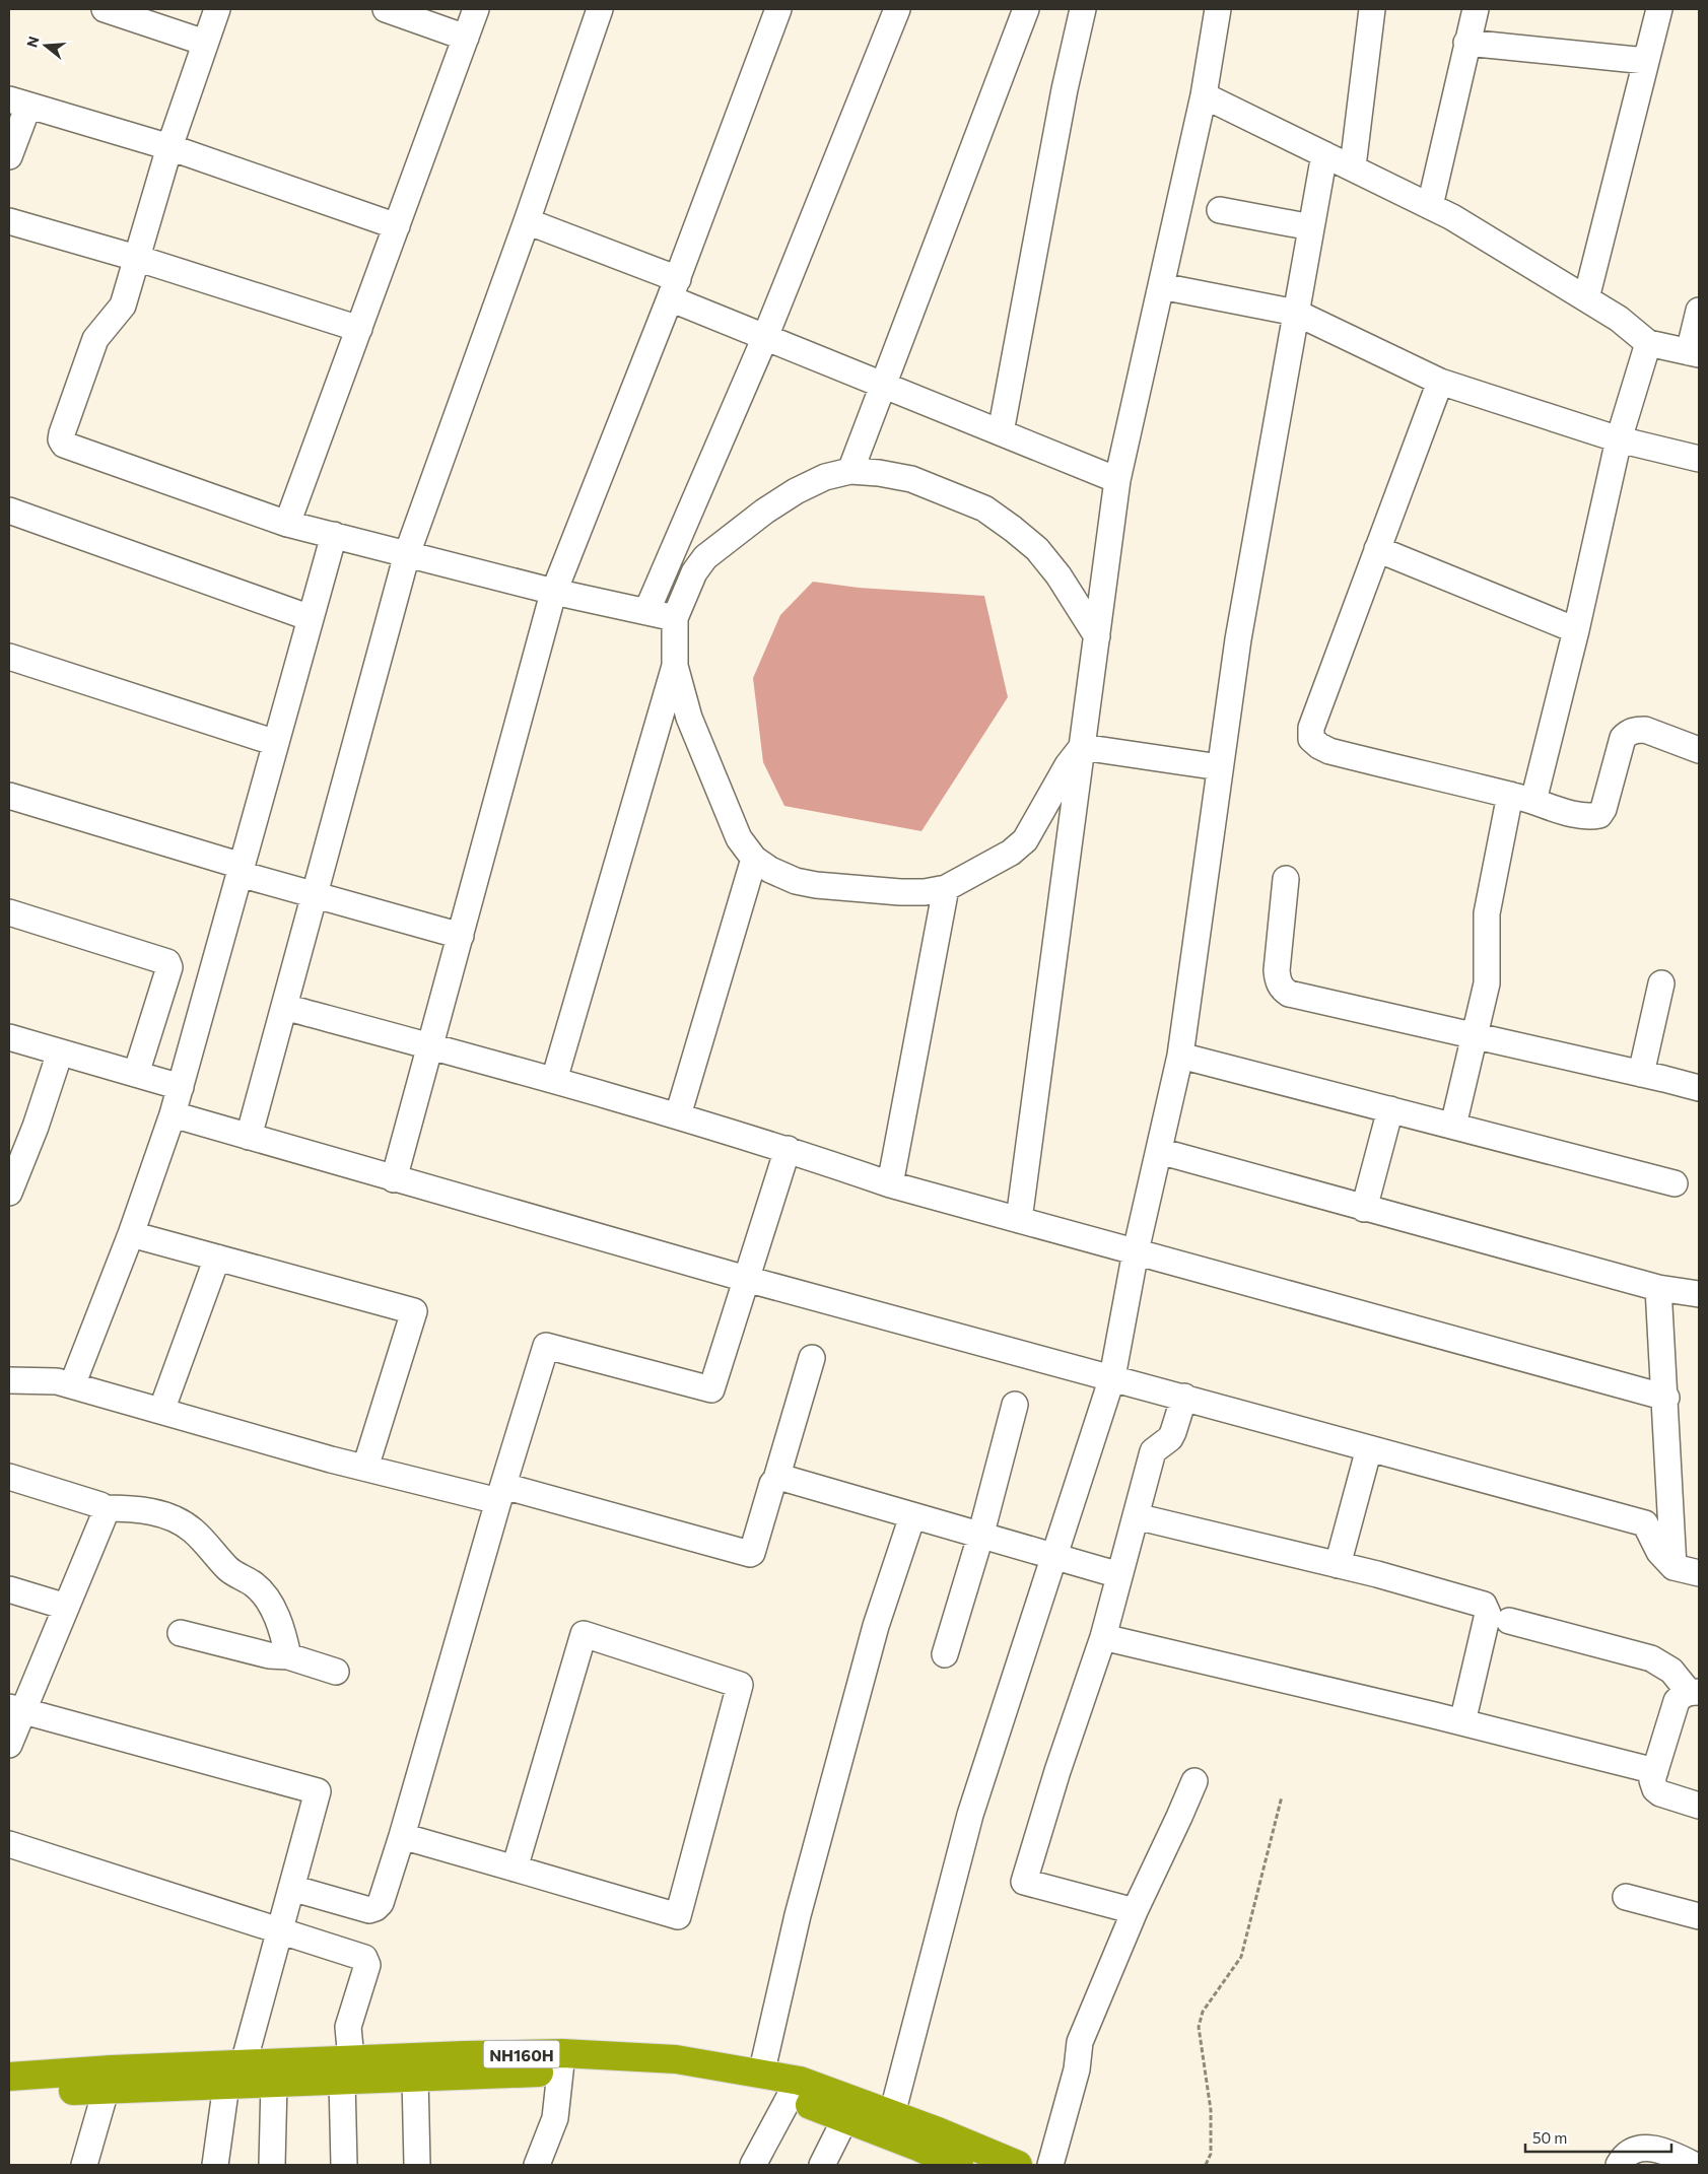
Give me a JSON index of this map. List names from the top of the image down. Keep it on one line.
{"streets":{"highway":["NH160H"]},"scale_bar":"50 m","north":"left"}
